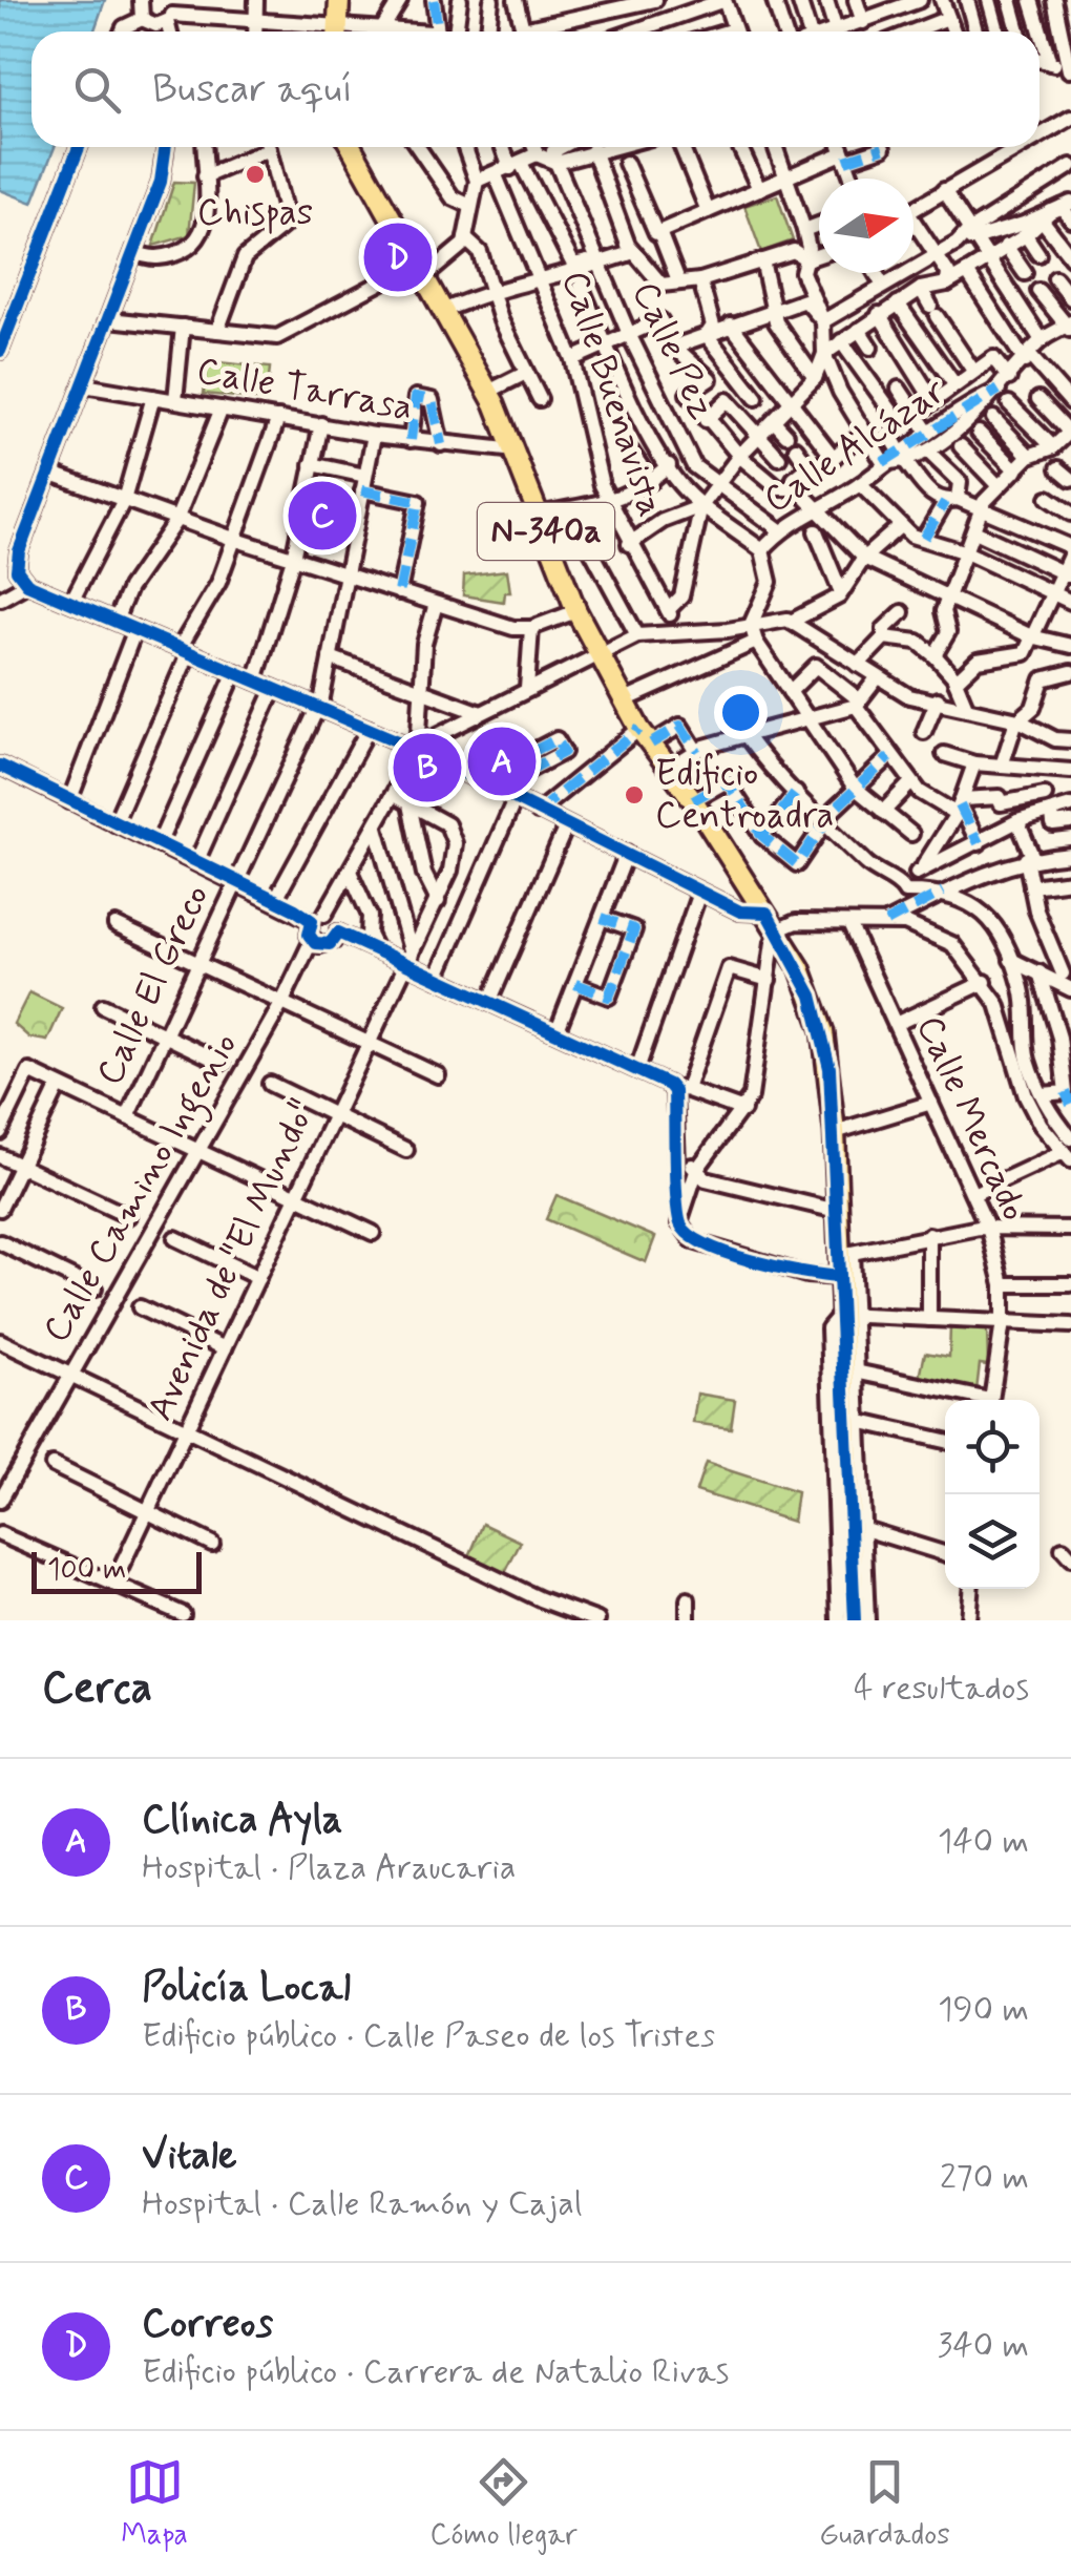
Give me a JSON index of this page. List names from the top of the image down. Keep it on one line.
{"streets":{"highway":["N-340a"],"street":["Calle Pez","Calle Tarrasa","Calle Buenavista","Calle Alcázar","Calle El Greco","Calle Mercado","Calle Camino Ingenio","Avenida de \"El Mundo\""]},"crossings":[["Calle Pez","Calle Alcázar"],["Calle Tarrasa","N-340a"],["Calle Tarrasa","Calle El Greco"]],"places":["Chispas","Edificio Centroadra"],"scale_bar":"100 m","north":"right","page":{"search":"Buscar aquí","pins":["D","C","A","B"],"scale":"100 m","heading":["Cerca","4 resultados"],"list":[{"mark":"A","name":"Clínica Ayla","note":"Hospital · Plaza Araucaria","value":"140 m"},{"mark":"B","name":"Policía Local","note":"Edificio público · Calle Paseo de los Tristes","value":"190 m"},{"mark":"C","name":"Vitale","note":"Hospital · Calle Ramón y Cajal","value":"270 m"},{"mark":"D","name":"Correos","note":"Edificio público · Carrera de Natalio Rivas","value":"340 m"}],"nav":["Mapa","Cómo llegar","Guardados"]}}
